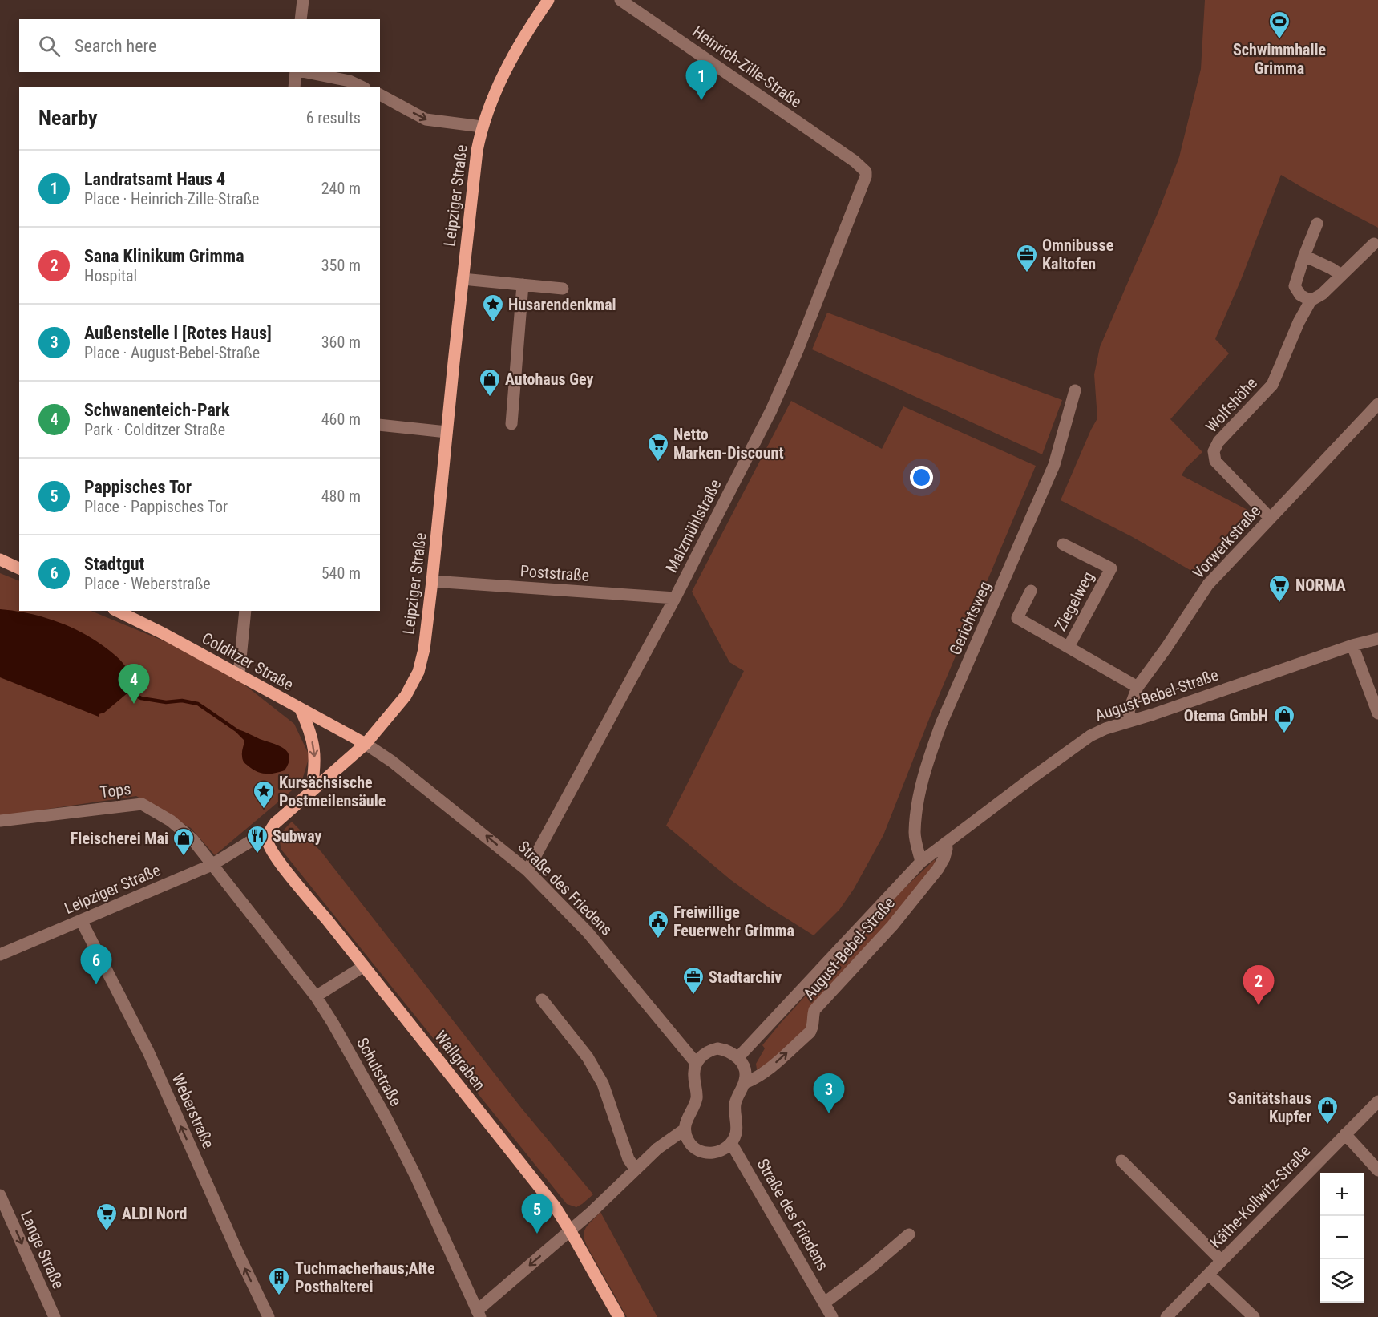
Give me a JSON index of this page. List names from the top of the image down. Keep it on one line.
{"streets":{"main road":["Leipziger Straße","Colditzer Straße","Wallgraben"],"street":["Heinrich-Zille-Straße","Wolfshöhe","Malzmühlstraße","Vorwerkstraße","Poststraße","Ziegelweg","Gerichtsweg","August-Bebel-Straße","Tops","Straße des Friedens","Schulstraße","Weberstraße","Käthe-Kollwitz-Straße","Lange Straße"]},"crossings":[["Heinrich-Zille-Straße","Malzmühlstraße"],["Leipziger Straße","Poststraße"],["Leipziger Straße","Colditzer Straße"],["Leipziger Straße","Tops"],["Leipziger Straße","Straße des Friedens"],["Leipziger Straße","Wallgraben"],["Leipziger Straße","Schulstraße"],["Leipziger Straße","Weberstraße"],["Wolfshöhe","Vorwerkstraße"],["Malzmühlstraße","Poststraße"],["Malzmühlstraße","Straße des Friedens"],["Vorwerkstraße","Ziegelweg"],["Vorwerkstraße","August-Bebel-Straße"],["Gerichtsweg","August-Bebel-Straße"],["Colditzer Straße","Straße des Friedens"],["Tops","Schulstraße"]],"one_way":["Weberstraße","Lange Straße"],"places":{"sports":["Schwimmhalle Grimma"],"office":["Omnibusse Kaltofen","Stadtarchiv"],"place":["Husarendenkmal","Kursächsische Postmeilensäule"],"shop":["Autohaus Gey","Otema GmbH","Fleischerei Mai","Sanitätshaus Kupfer"],"supermarket":["Netto Marken-Discount","NORMA","ALDI Nord"],"restaurant":["Subway"],"public building":["Freiwillige Feuerwehr Grimma"],"building":["Tuchmacherhaus;Alte Posthalterei"]},"page":{"search":"Search here","pins":["1","4","6","2","3","5"],"heading":["Nearby","6 results"],"list":[{"mark":"1","name":"Landratsamt Haus 4","note":"Place · Heinrich-Zille-Straße","value":"240 m"},{"mark":"2","name":"Sana Klinikum Grimma","note":"Hospital","value":"350 m"},{"mark":"3","name":"Außenstelle l [Rotes Haus]","note":"Place · August-Bebel-Straße","value":"360 m"},{"mark":"4","name":"Schwanenteich-Park","note":"Park · Colditzer Straße","value":"460 m"},{"mark":"5","name":"Pappisches Tor","note":"Place · Pappisches Tor","value":"480 m"},{"mark":"6","name":"Stadtgut","note":"Place · Weberstraße","value":"540 m"}],"map_buttons":["+","−"]}}
